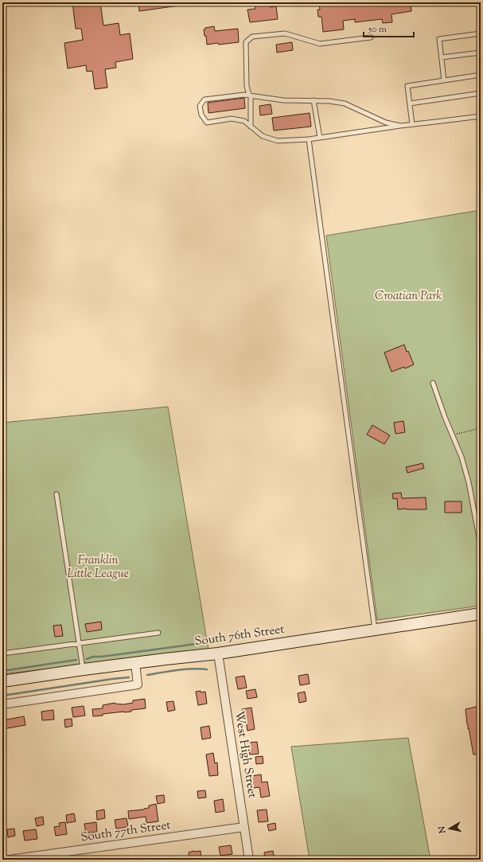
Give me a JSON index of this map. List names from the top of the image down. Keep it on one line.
{"streets":{"main road":["South 76th Street"],"street":["West High Street","South 77th Street"]},"crossings":[["South 76th Street","West High Street"],["West High Street","South 77th Street"]],"parks":["Croatian Park","Franklin Little League"],"scale_bar":"50 m","north":"left"}
